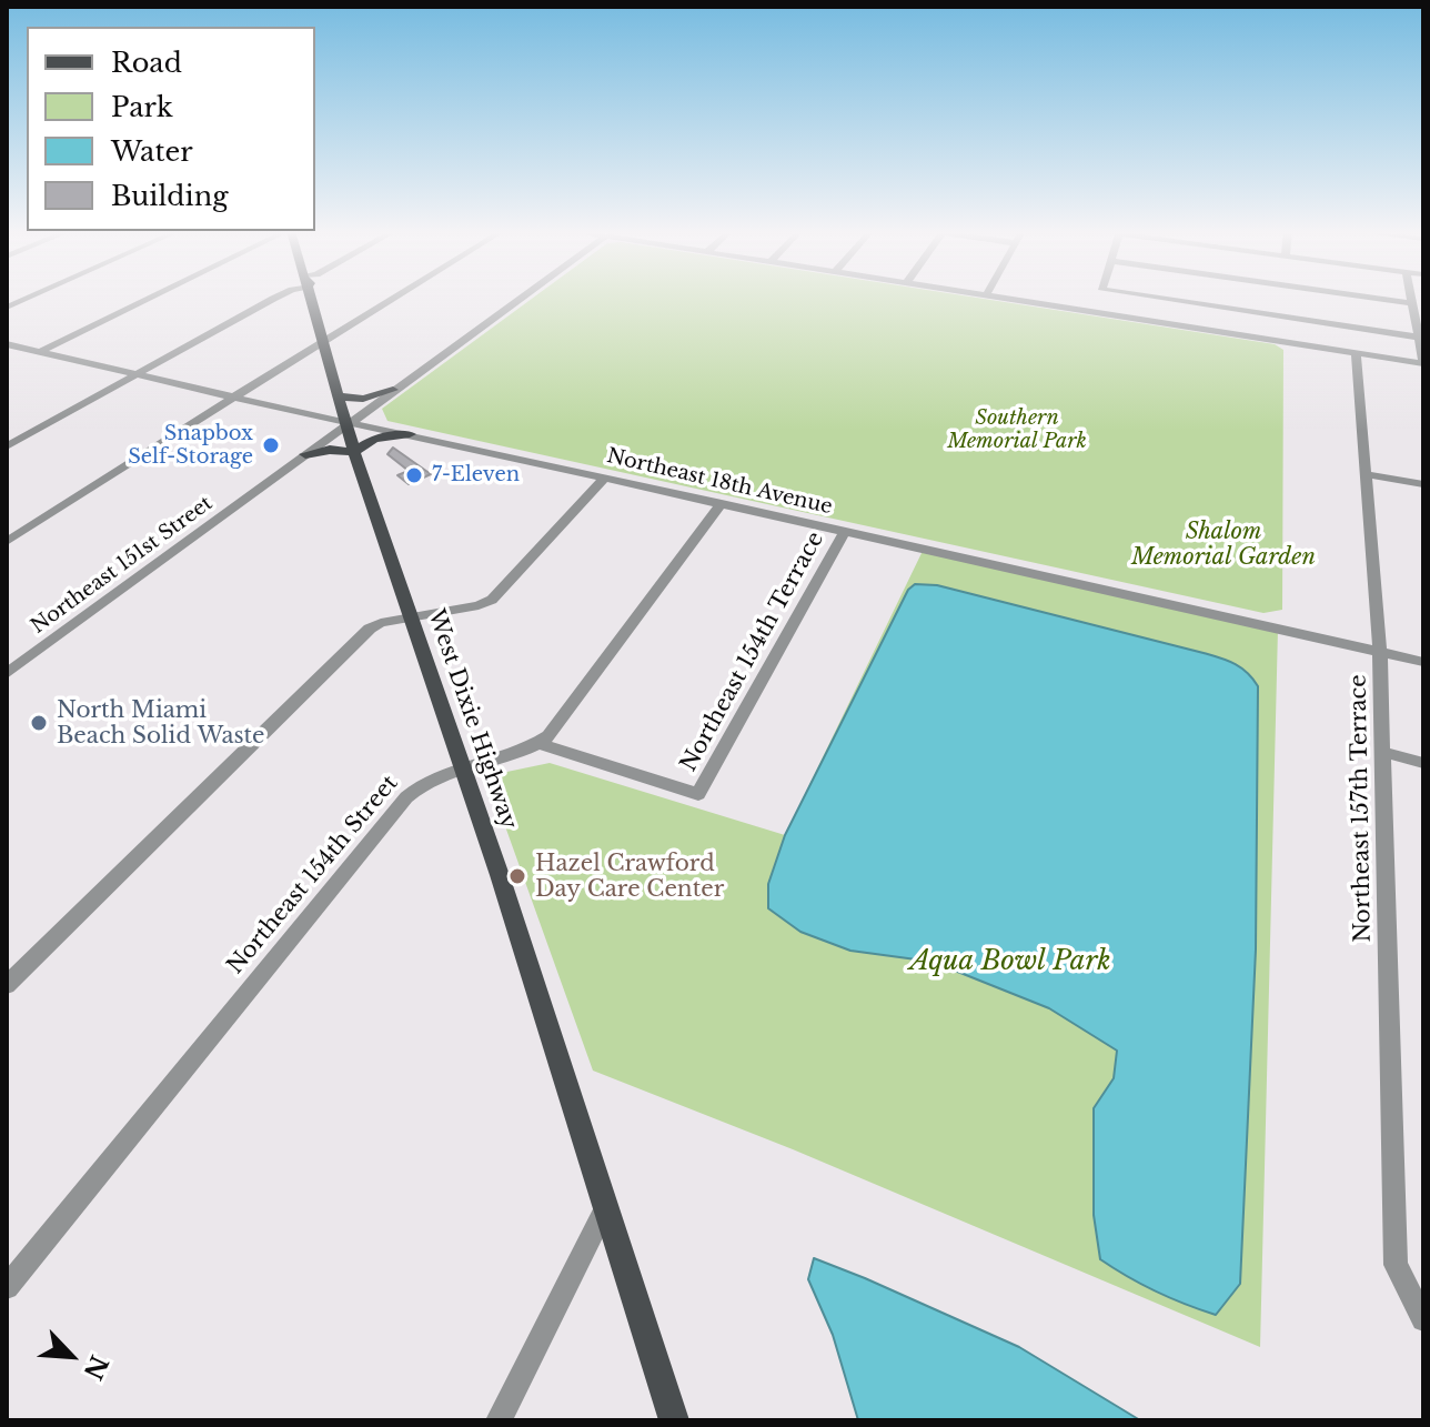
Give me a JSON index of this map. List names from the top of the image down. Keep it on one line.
{"streets":{"main road":["West Dixie Highway"],"street":["Northeast 18th Avenue","Northeast 151st Street","Northeast 154th Terrace","Northeast 157th Terrace","Northeast 154th Street"]},"crossings":[["Northeast 18th Avenue","Northeast 151st Street"],["Northeast 18th Avenue","Northeast 154th Terrace"],["Northeast 18th Avenue","West Dixie Highway"],["Northeast 18th Avenue","Northeast 157th Terrace"],["Northeast 18th Avenue","Northeast 154th Street"],["Northeast 151st Street","West Dixie Highway"],["Northeast 154th Terrace","Northeast 154th Street"],["West Dixie Highway","Northeast 154th Street"]],"parks":["Southern Memorial Park","Shalom Memorial Garden","Aqua Bowl Park"],"places":["Snapbox Self-Storage","7-Eleven","North Miami Beach Solid Waste","Hazel Crawford Day Care Center"],"legend":["Road","Park","Water","Building"],"north":"bottom right"}
